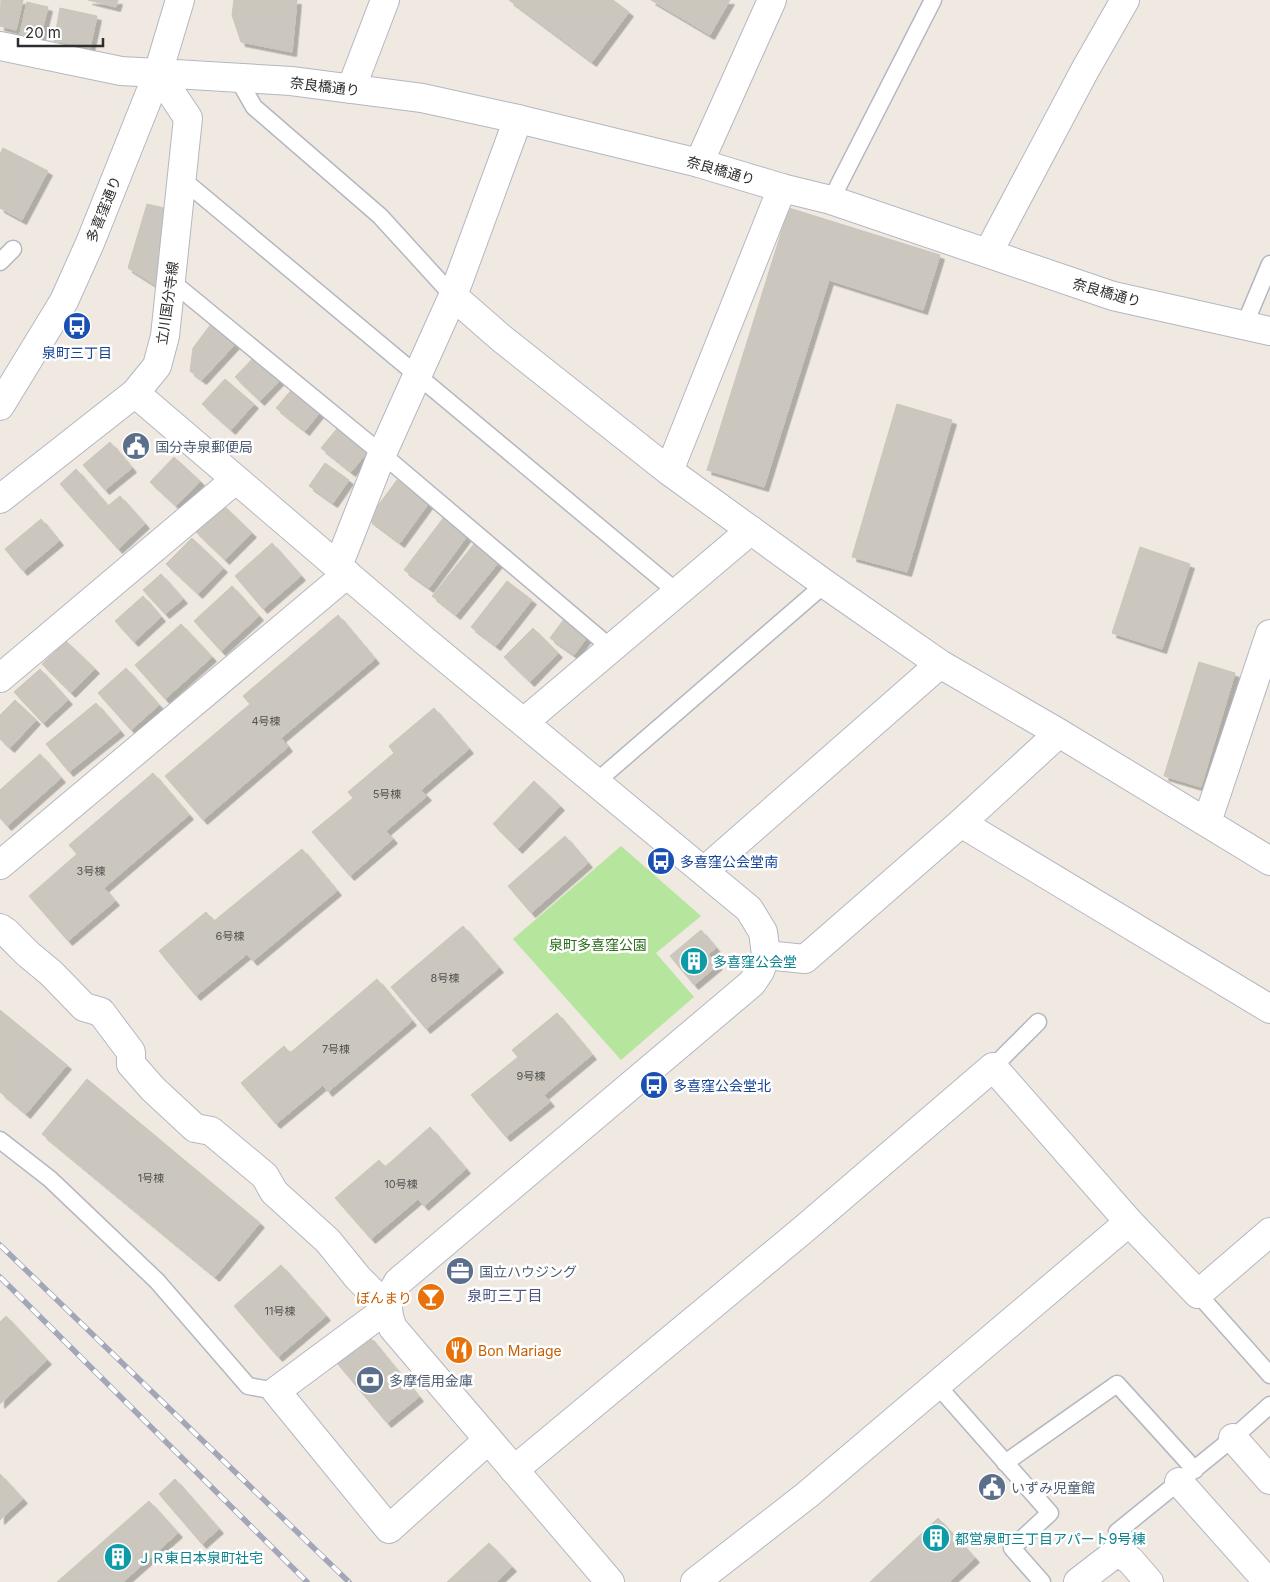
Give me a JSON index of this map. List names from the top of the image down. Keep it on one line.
{"streets":{"street":["奈良橋通り","多喜窪通り","立川国分寺線"]},"crossings":[["奈良橋通り","多喜窪通り"],["奈良橋通り","立川国分寺線"],["多喜窪通り","立川国分寺線"]],"districts":["泉町三丁目"],"parks":["泉町多喜窪公園"],"places":{"bus stop":["泉町三丁目","多喜窪公会堂南","多喜窪公会堂北"],"public building":["国分寺泉郵便局","いずみ児童館"],"building":["多喜窪公会堂","都営泉町三丁目アパート9号棟","ＪＲ東日本泉町社宅"],"office":["国立ハウジング"],"bar":["ぼんまり"],"restaurant":["Bon Mariage"],"bank":["多摩信用金庫"]},"house_numbers":["4号棟","5号棟","3号棟","6号棟","8号棟","7号棟","9号棟","1号棟","10号棟","11号棟"],"scale_bar":"20 m"}
